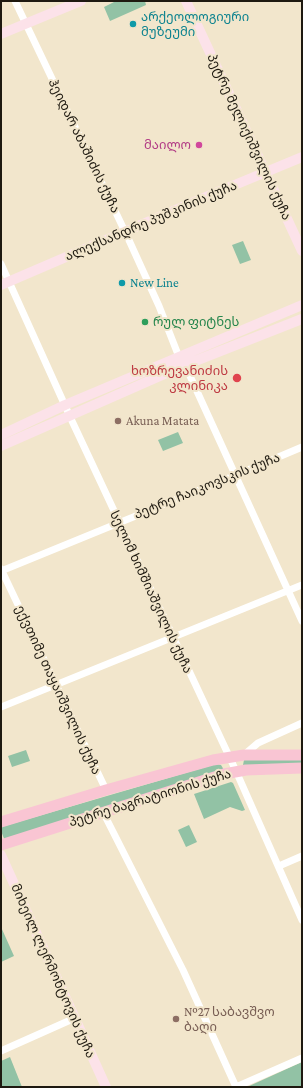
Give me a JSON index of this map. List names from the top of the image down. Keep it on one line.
{"streets":{"main road":["პეტრე ბაგრატიონის ქუჩა"],"street":["პეტრე მელიქიშვილის ქუჩა","ჰეიდარ აბაშიძის ქუჩა","ალექსანდრე პუშკინის ქუჩა","პეტრე ჩაიკოვსკის ქუჩა","სელიმ ხიმშიაშვილის ქუჩა","ექვთიმე თაყაიშვილის ქუჩა","მიხეილ ლერმონტოვის ქუჩა"]},"crossings":[["პეტრე მელიქიშვილის ქუჩა","ალექსანდრე პუშკინის ქუჩა"],["ჰეიდარ აბაშიძის ქუჩა","ალექსანდრე პუშკინის ქუჩა"],["ჰეიდარ აბაშიძის ქუჩა","პეტრე ჩაიკოვსკის ქუჩა"],["ალექსანდრე პუშკინის ქუჩა","სელიმ ხიმშიაშვილის ქუჩა"],["პეტრე ჩაიკოვსკის ქუჩა","სელიმ ხიმშიაშვილის ქუჩა"],["პეტრე ჩაიკოვსკის ქუჩა","ექვთიმე თაყაიშვილის ქუჩა"],["სელიმ ხიმშიაშვილის ქუჩა","პეტრე ბაგრატიონის ქუჩა"],["ექვთიმე თაყაიშვილის ქუჩა","პეტრე ბაგრატიონის ქუჩა"]],"places":["არქეოლოგიური მუზეუმი","მაილო","New Line","რულ ფიტნეს","ხოზრევანიძის კლინიკა","Akuna Matata","№27 საბავშვო ბაღი"]}
